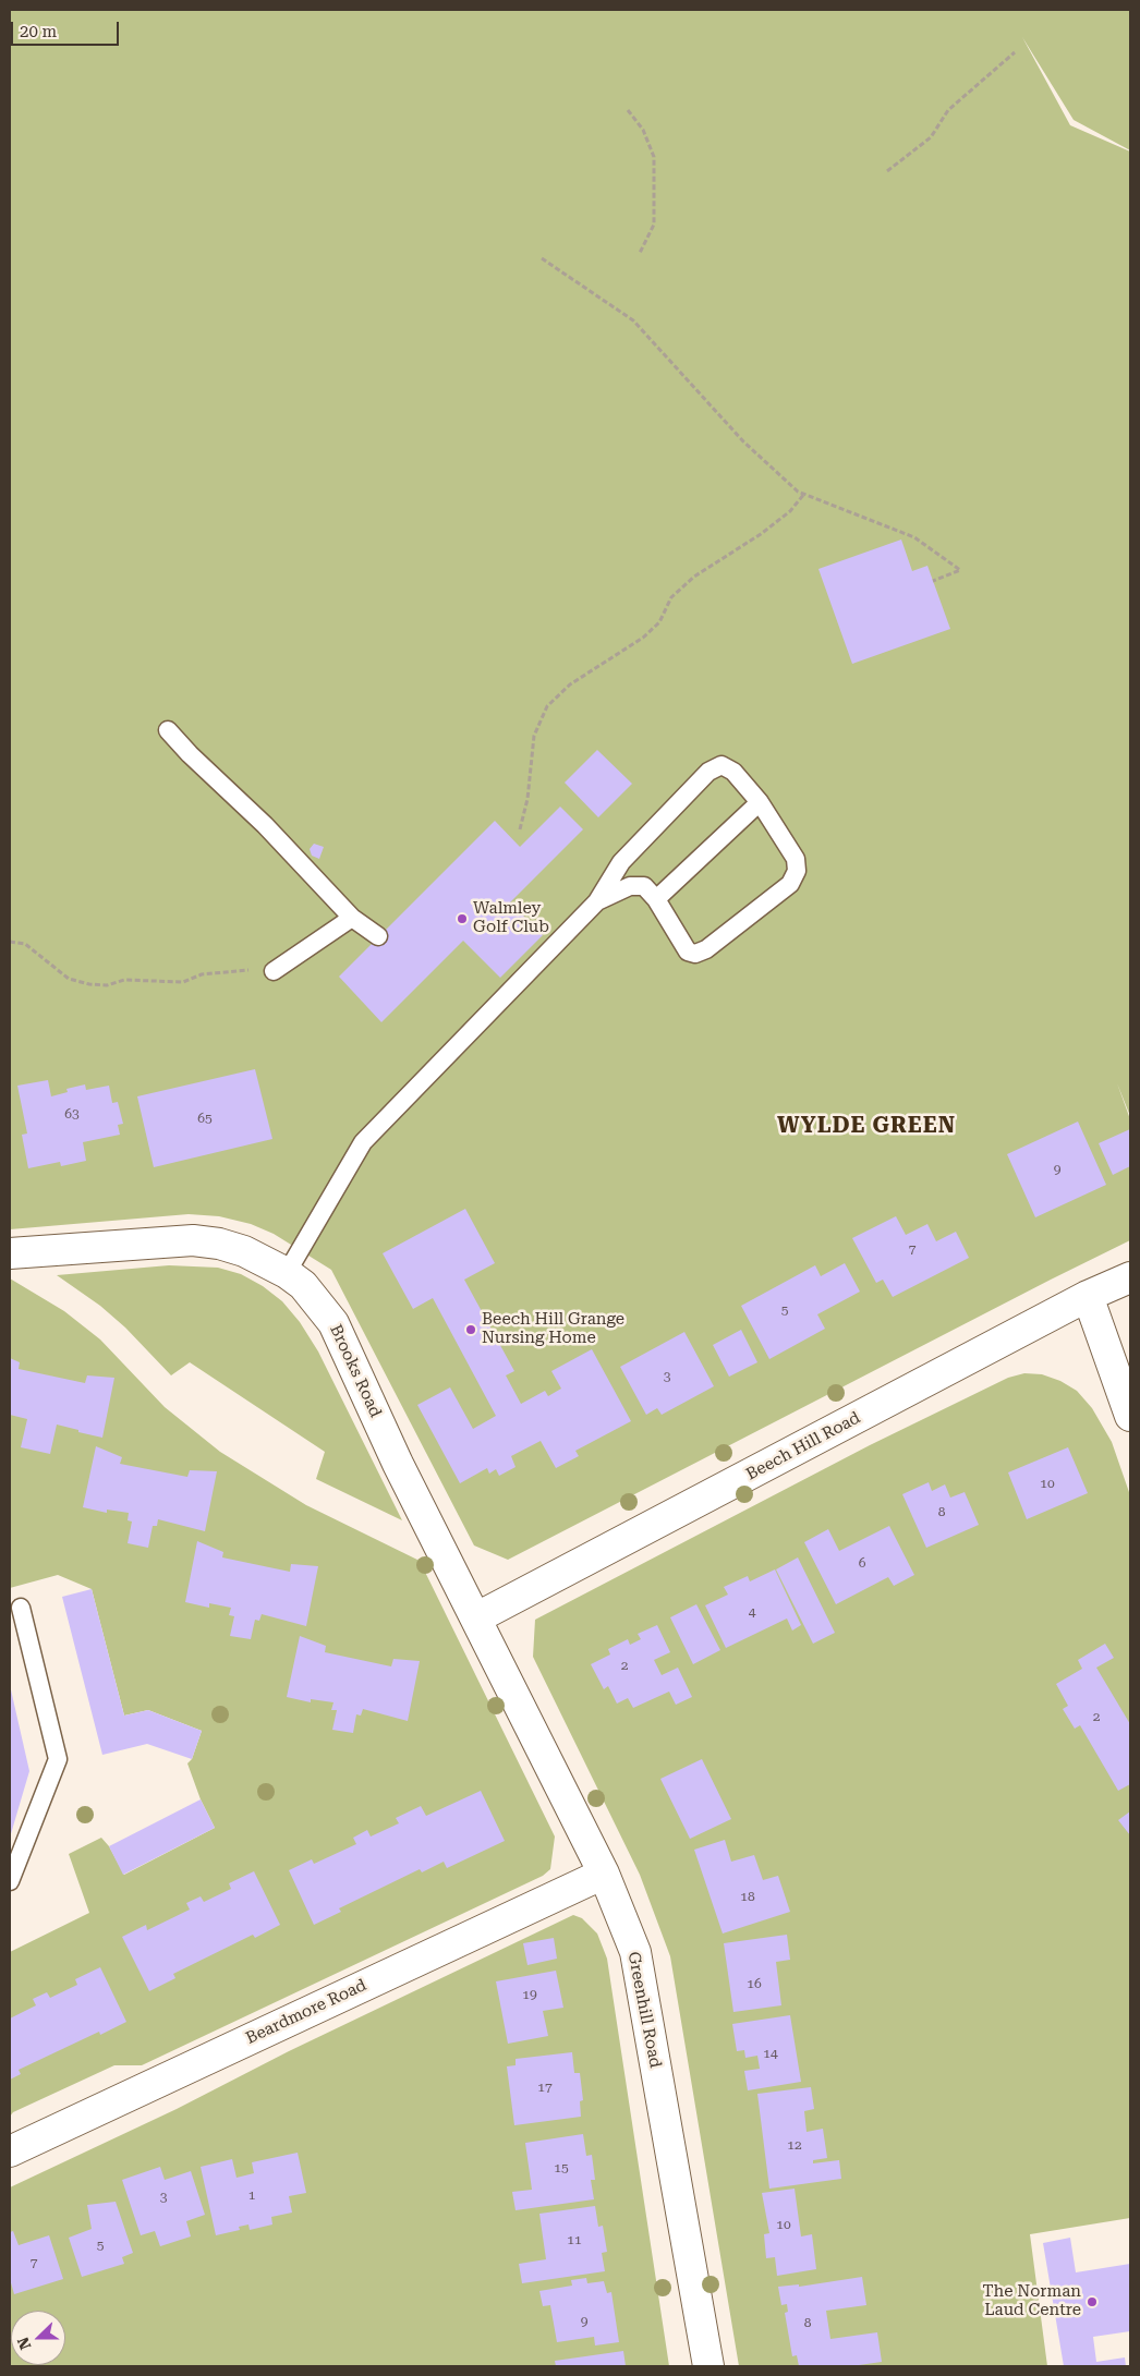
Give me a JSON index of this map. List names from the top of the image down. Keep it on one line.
{"streets":{"street":["Brooks Road","Beech Hill Road","Greenhill Road","Beardmore Road"]},"crossings":[["Brooks Road","Beech Hill Road"],["Brooks Road","Greenhill Road"],["Beech Hill Road","Greenhill Road"],["Greenhill Road","Beardmore Road"]],"districts":["WYLDE GREEN"],"places":["Walmley Golf Club","Beech Hill Grange Nursing Home","The Norman Laud Centre"],"house_numbers":["63","65","9","7","5","3","10","8","6","4","2","2","18","16","19","14","17","12","15","1","3","10","11","5","7","9","8"],"scale_bar":"20 m","north":"left"}
